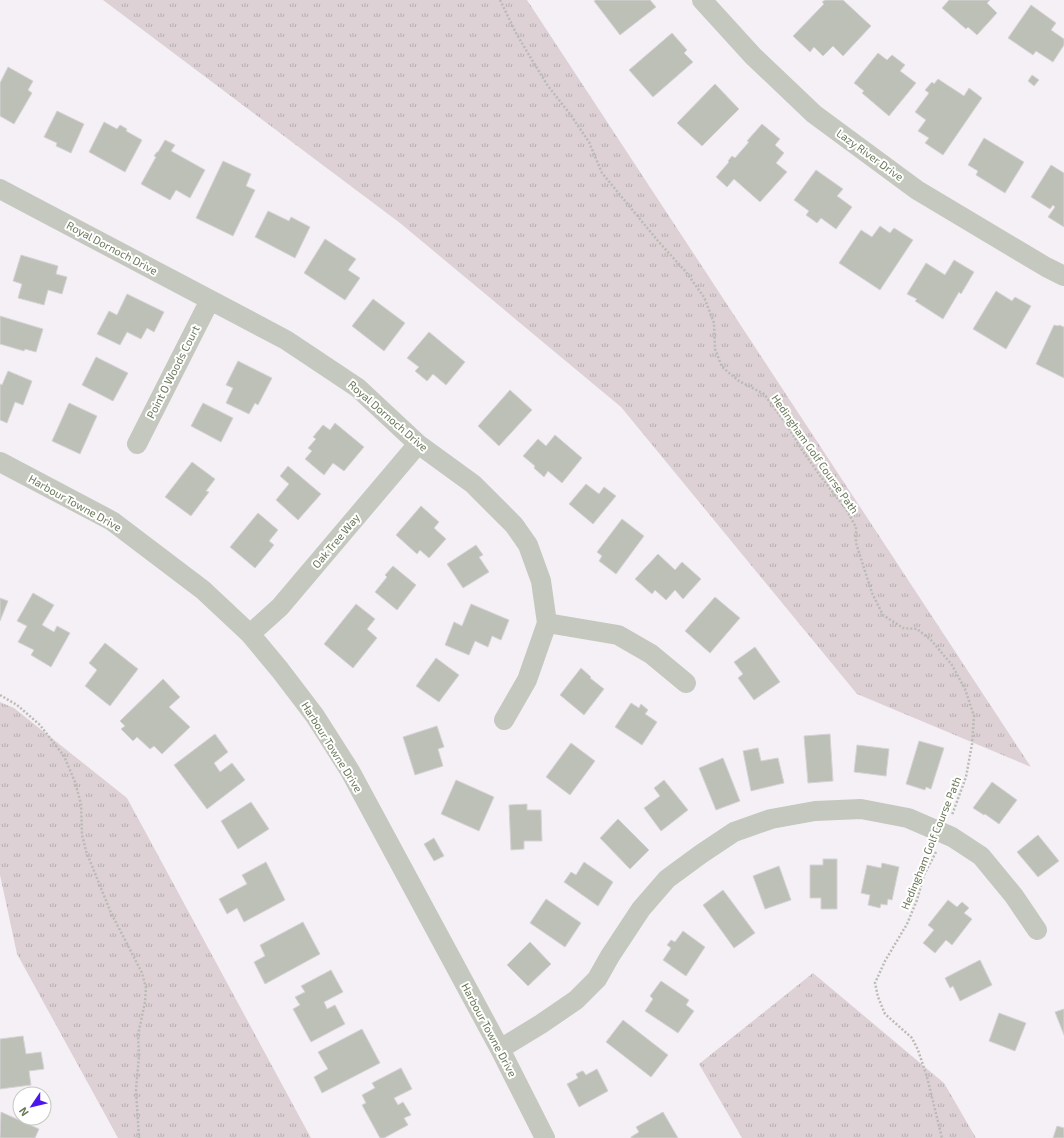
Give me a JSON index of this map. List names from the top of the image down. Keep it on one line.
{"streets":{"street":["Lazy River Drive","Royal Dornoch Drive","Point O Woods Court","Harbour Towne Drive","Oak Tree Way"],"path":["Hedingham Golf Course Path"]},"crossings":[["Royal Dornoch Drive","Point O Woods Court"],["Royal Dornoch Drive","Oak Tree Way"],["Harbour Towne Drive","Oak Tree Way"]],"north":"bottom left"}
